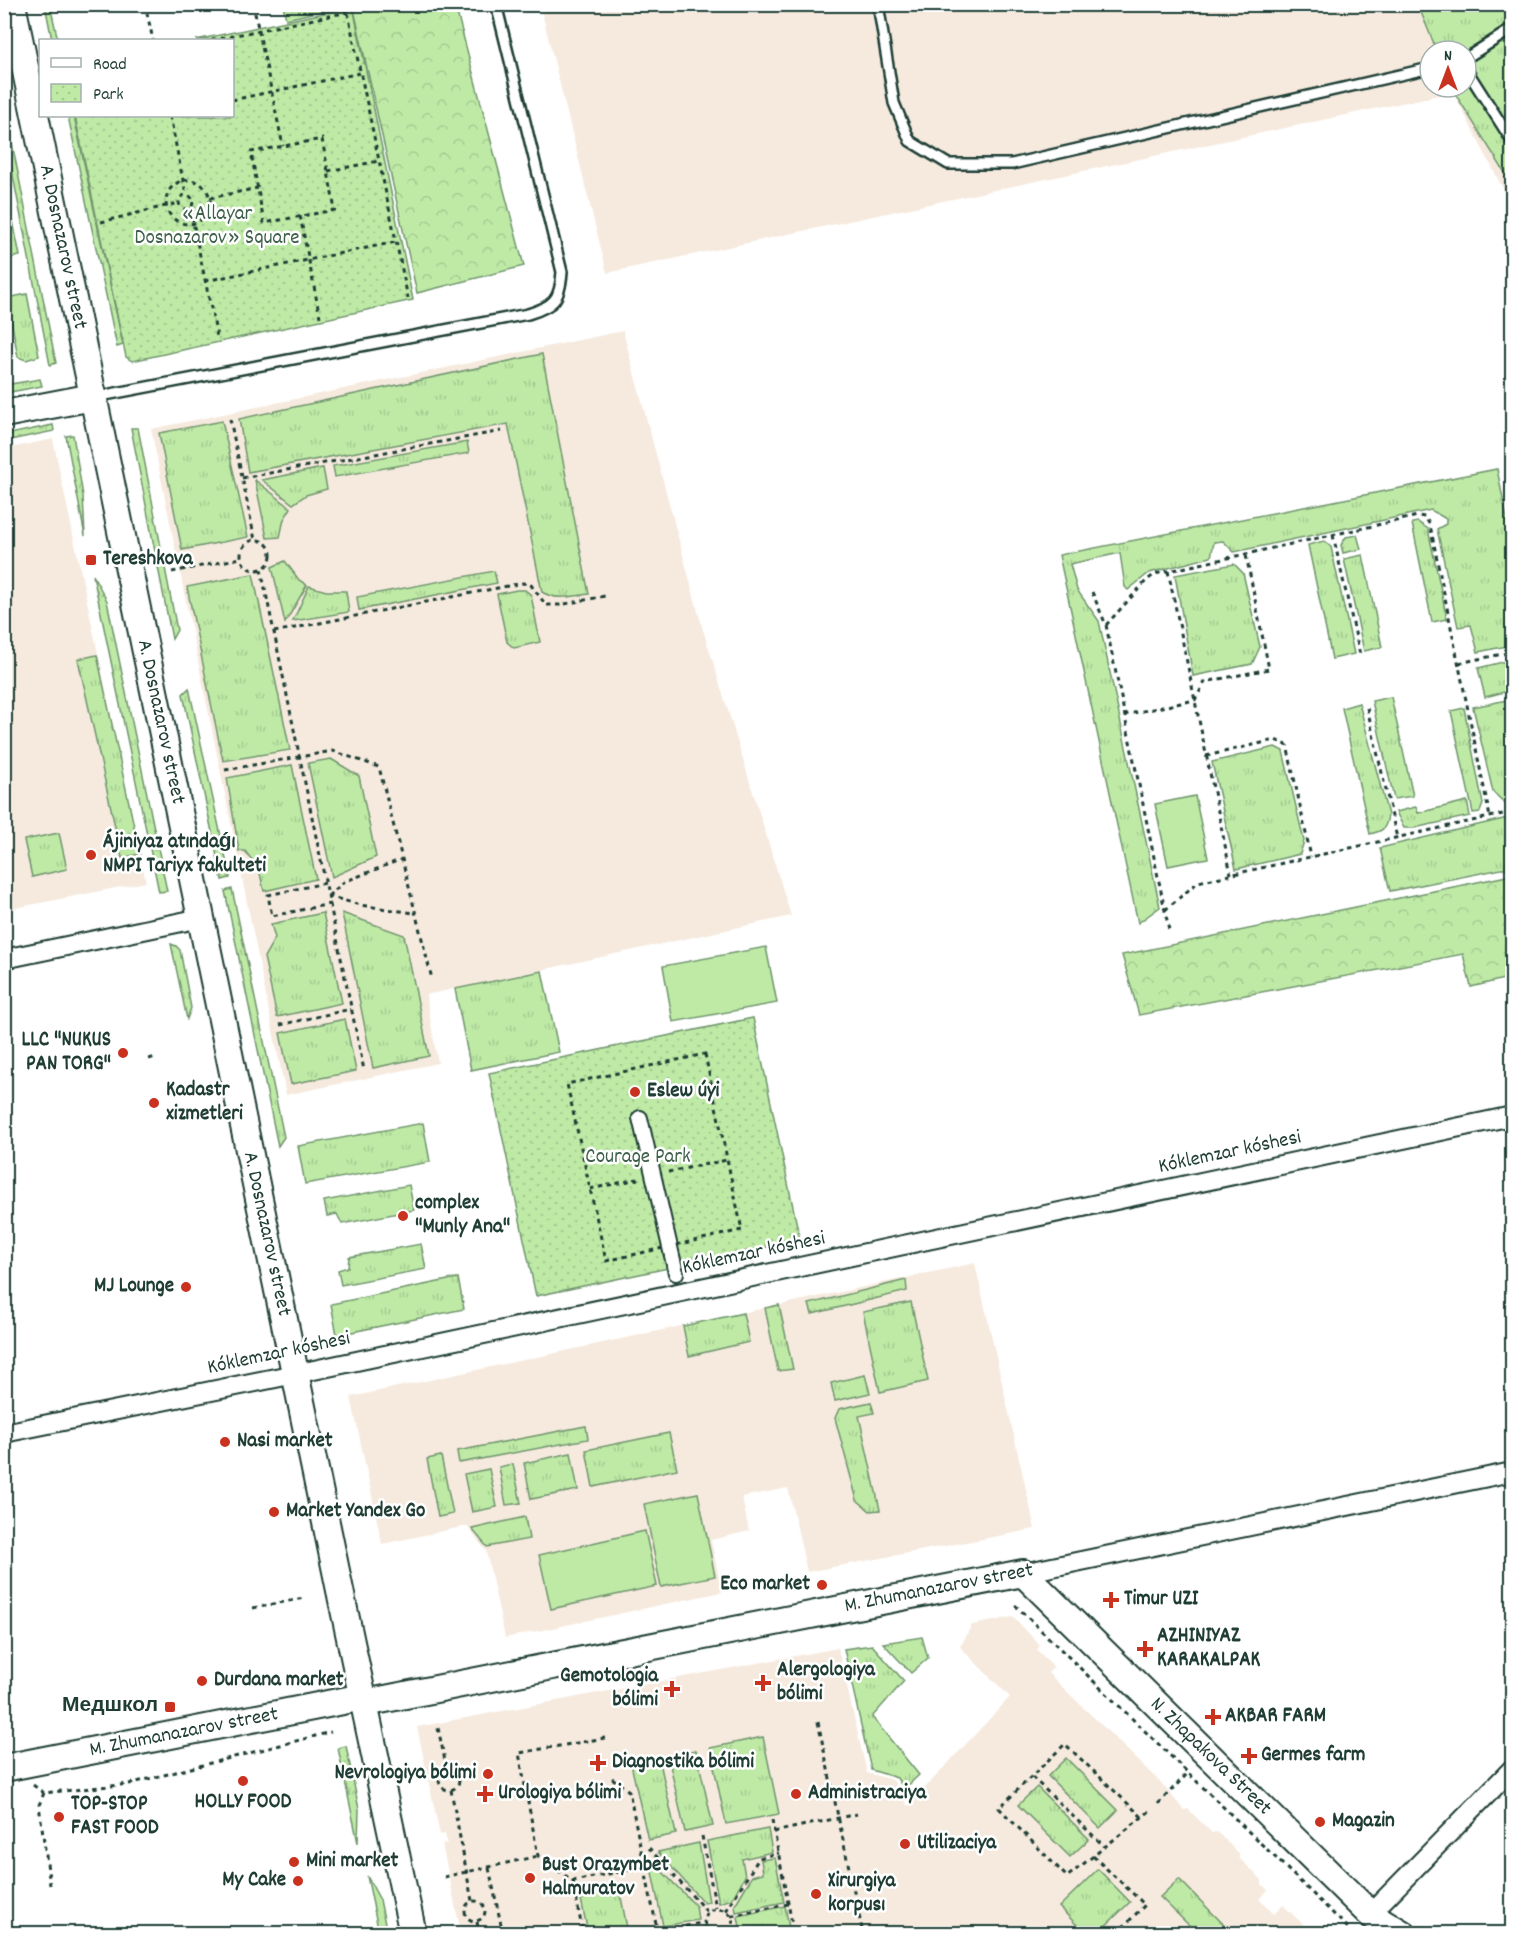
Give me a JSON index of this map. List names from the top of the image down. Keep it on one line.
{"streets":{"main road":["A. Dosnazarov street","M. Zhumanazarov street","N. Zhapakova Street"],"street":["Kóklemzar kóshesi"]},"crossings":[["A. Dosnazarov street","Kóklemzar kóshesi"],["A. Dosnazarov street","M. Zhumanazarov street"],["M. Zhumanazarov street","N. Zhapakova Street"]],"parks":["«Allayar Dosnazarov» Square","Courage Park"],"places":{"transit":["Tereshkova","Медшкол"],"other":["Ájiniyaz atındaǵı NMPI Tariyx fakulteti","LLC \"NUKUS PAN TORG\"","Eslew úyi","Kadastr xizmetleri","complex \"Munly Ana\"","MJ Lounge","Nasi market","Market Yandex Go","Eco market","Durdana market","Nevrologiya bólimi","HOLLY FOOD","Administraciya","TOP-STOP FAST FOOD","Magazin","Utilizaciya","Mini market","Bust Orazymbet Halmuratov","My Cake","Xirurgiya korpusı"],"health":["Timur UZI","AZHINIYAZ KARAKALPAK","Alergologiya bólimi","Gemotologia bólimi","AKBAR FARM","Germes farm","Diagnostika bólimi","Urologiya bólimi"]},"legend":["Road","Park"],"north":"top"}
